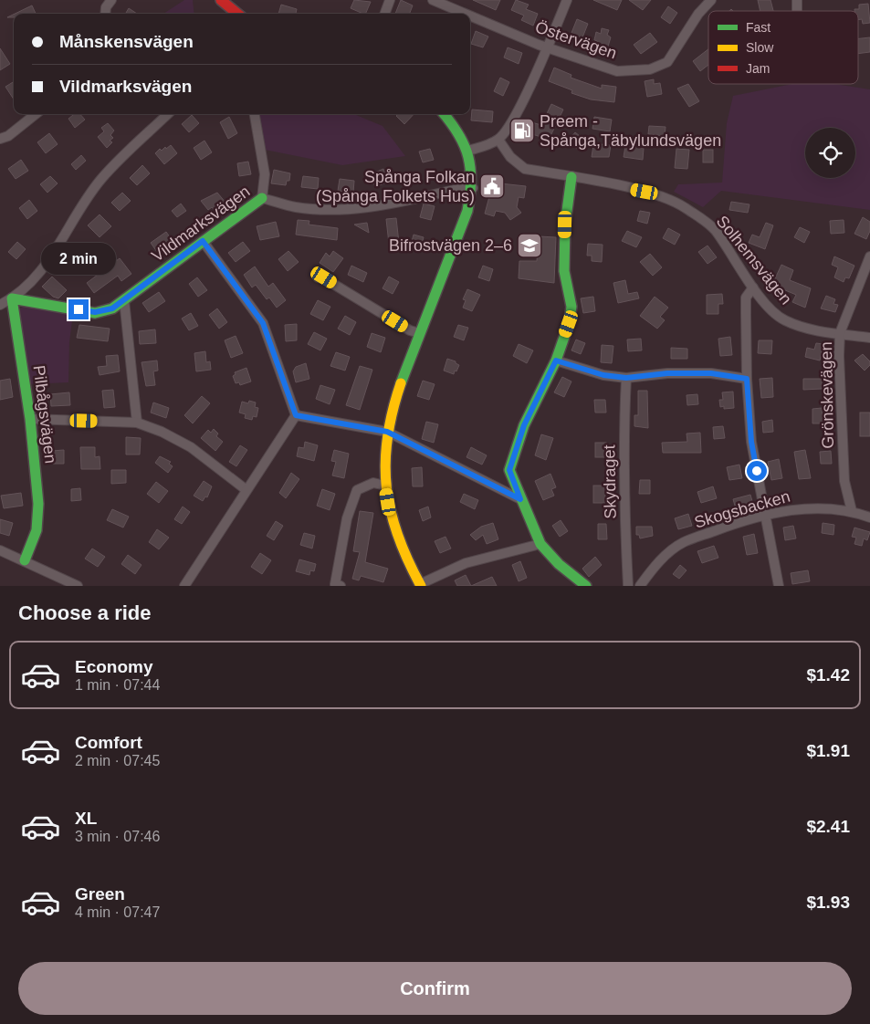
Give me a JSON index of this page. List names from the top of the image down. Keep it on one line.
{"streets":{"street":["Östervägen","Vildmarksvägen","Solhemsvägen","Grönskevägen","Pilbågsvägen","Skydraget","Skogsbacken"]},"crossings":[["Vildmarksvägen","Pilbågsvägen"],["Solhemsvägen","Grönskevägen"],["Grönskevägen","Skogsbacken"]],"places":{"fuel station":["Preem - Spånga,Täbylundsvägen"],"public building":["Spånga Folkan (Spånga Folkets Hus)"],"school or university":["Bifrostvägen 2–6"]},"legend":["Fast","Slow","Jam"],"page":{"banner":["Månskensvägen","Vildmarksvägen"],"bubble":"2 min","heading":"Choose a ride","list":[{"name":"Economy","note":"1 min · 07:44","value":"$1.42"},{"name":"Comfort","note":"2 min · 07:45","value":"$1.91"},{"name":"XL","note":"3 min · 07:46","value":"$2.41"},{"name":"Green","note":"4 min · 07:47","value":"$1.93"}],"buttons":"Confirm"}}
